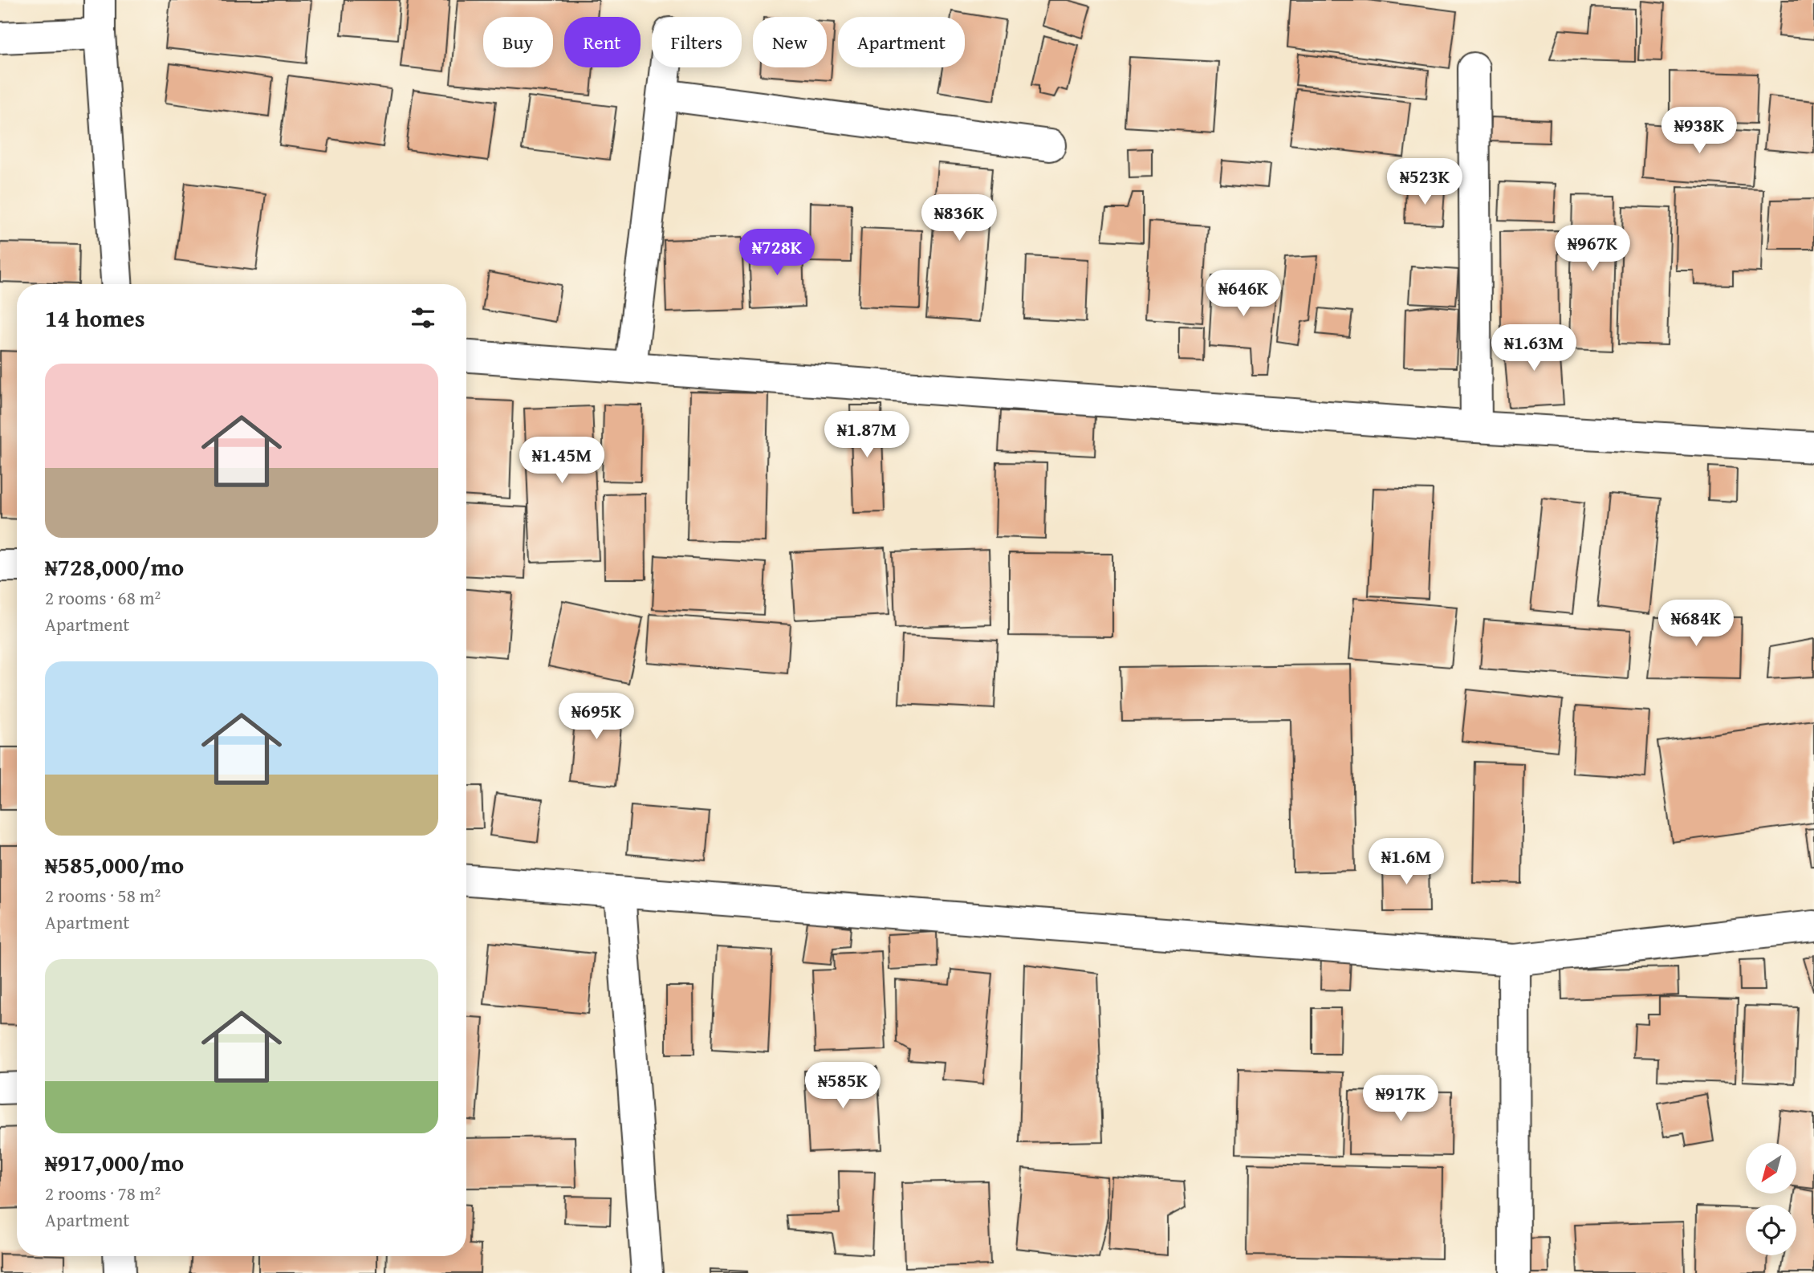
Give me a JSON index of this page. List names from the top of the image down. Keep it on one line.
{"north":"bottom left","page":{"chip":["Buy","Rent","Filters","New","Apartment"],"price":["₦938K","₦523K","₦836K","₦967K","₦728K","₦646K","₦1.63M","₦1.87M","₦1.45M","₦684K","₦695K","₦1.6M","₦585K","₦917K"],"heading":"14 homes","list":[{"name":"₦728,000/mo","note":"2 rooms · 68 m² · Apartment"},{"name":"₦585,000/mo","note":"2 rooms · 58 m² · Apartment"},{"name":"₦917,000/mo","note":"2 rooms · 78 m² · Apartment"}]}}
